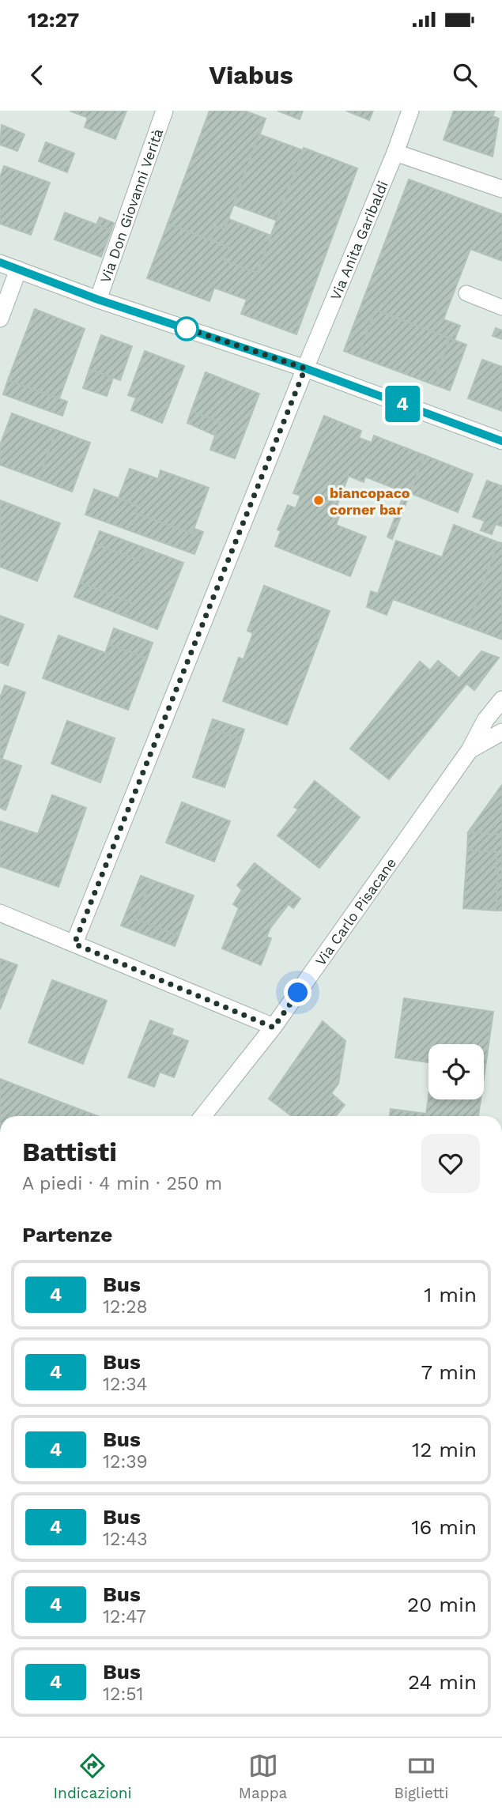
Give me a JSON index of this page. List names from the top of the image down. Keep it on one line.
{"streets":{"street":["Via Don Giovanni Verità","Via Anita Garibaldi","Via Carlo Pisacane"]},"places":["biancopaco corner bar"],"lines":["bus line 4"],"page":{"status":"12:27","header":"Viabus","on_map":"4","heading":[["Battisti","A piedi · 4 min · 250 m"],"Partenze"],"list":[{"mark":"4","name":"Bus","note":"12:28","value":"1 min"},{"mark":"4","name":"Bus","note":"12:34","value":"7 min"},{"mark":"4","name":"Bus","note":"12:39","value":"12 min"},{"mark":"4","name":"Bus","note":"12:43","value":"16 min"},{"mark":"4","name":"Bus","note":"12:47","value":"20 min"},{"mark":"4","name":"Bus","note":"12:51","value":"24 min"}],"tabs":["Indicazioni","Mappa","Biglietti"]}}
